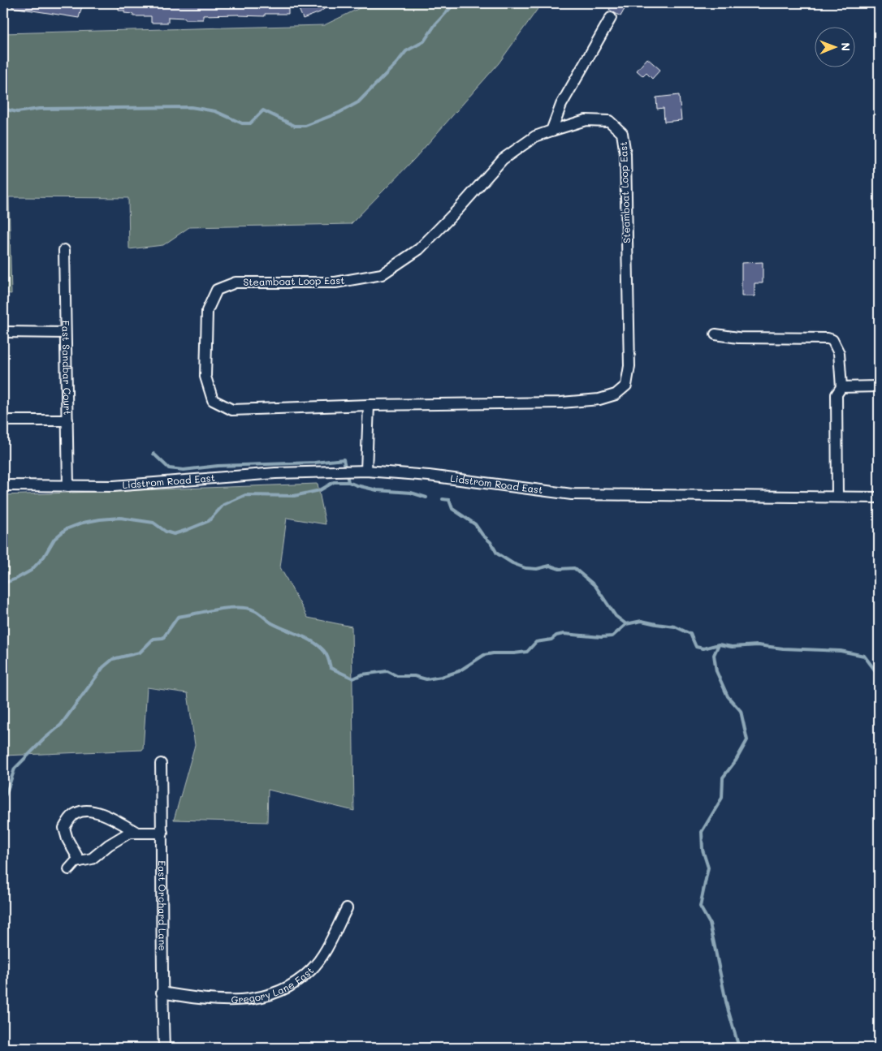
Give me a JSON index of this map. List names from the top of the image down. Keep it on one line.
{"streets":{"street":["Steamboat Loop East","East Sandbar Court","Lidstrom Road East","East Orchard Lane","Gregory Lane East"]},"crossings":[["East Sandbar Court","Lidstrom Road East"],["East Orchard Lane","Gregory Lane East"]],"north":"right"}
